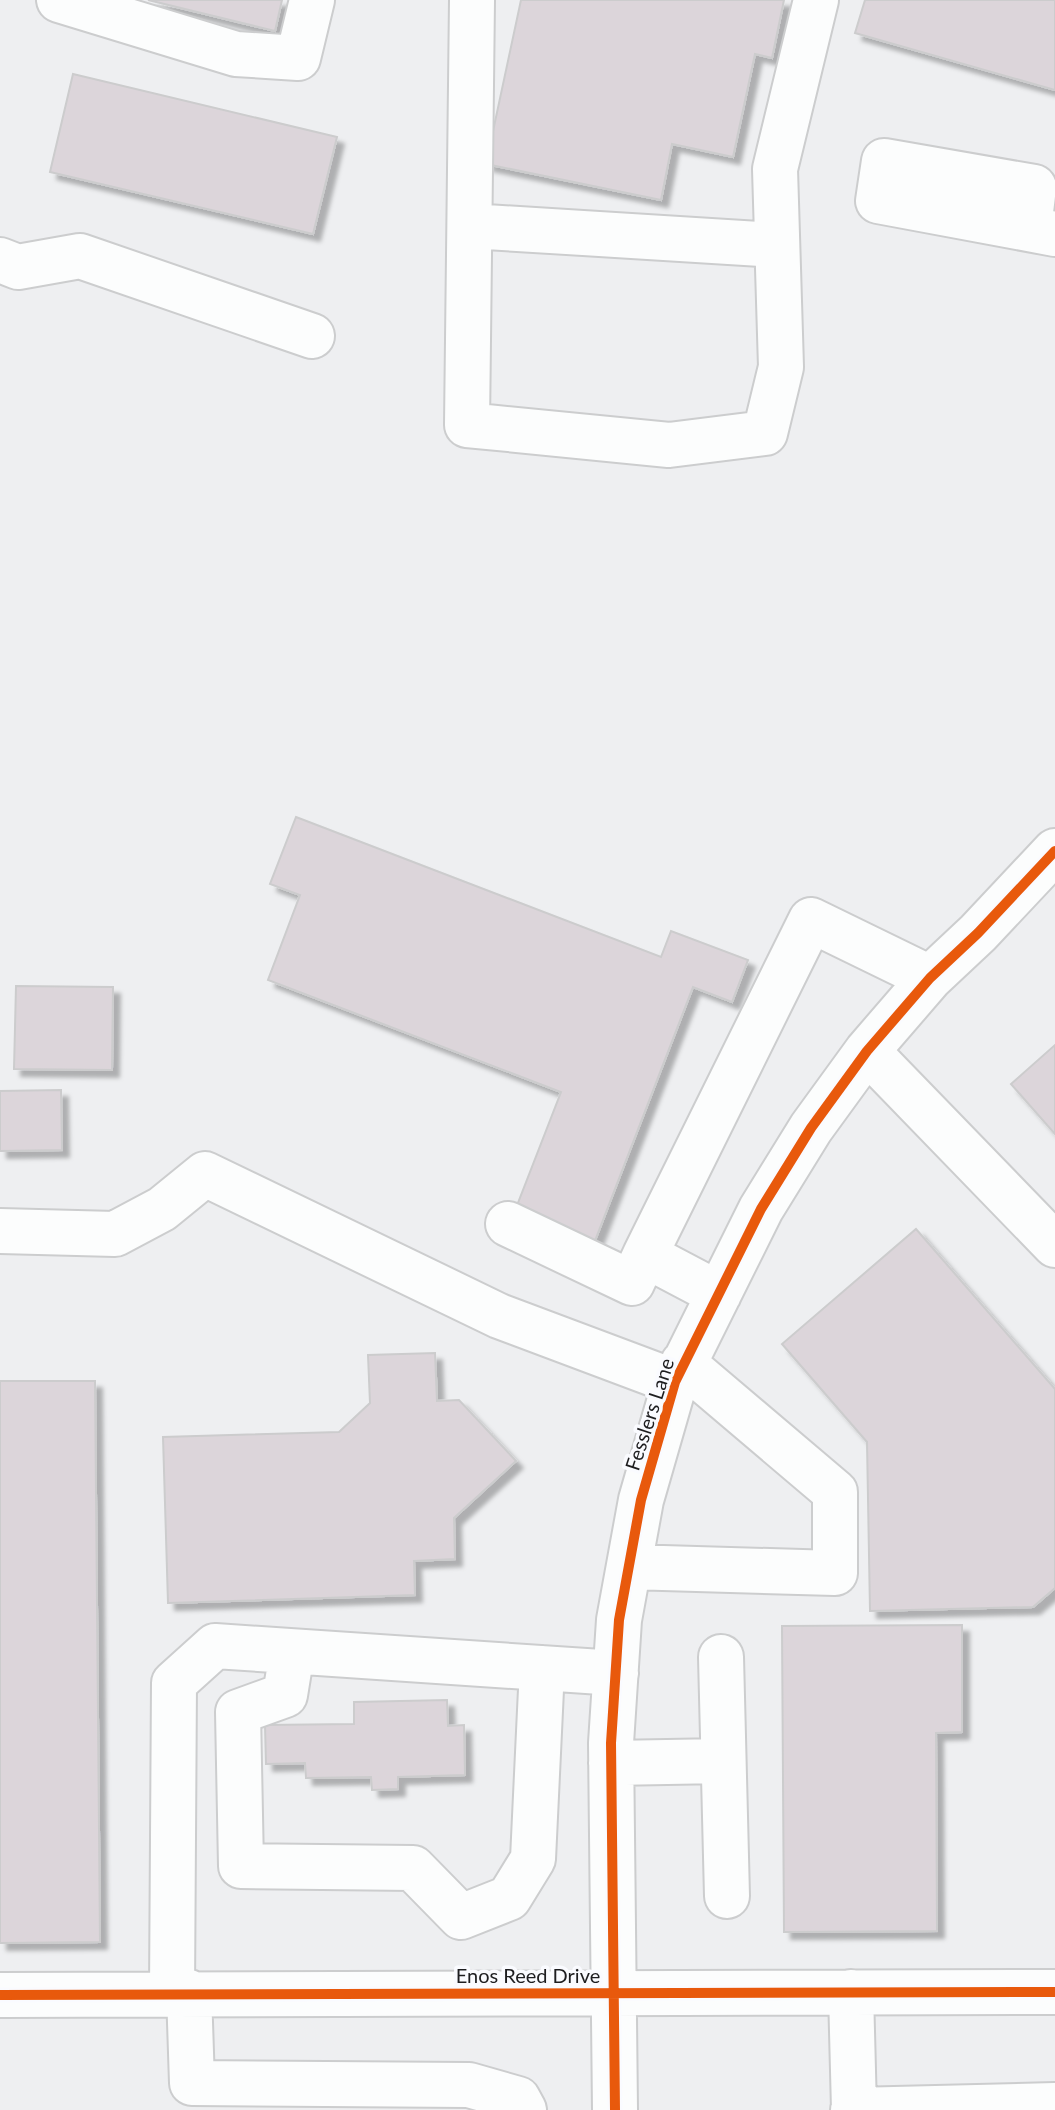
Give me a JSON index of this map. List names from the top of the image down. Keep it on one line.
{"streets":{"street":["Fesslers Lane","Enos Reed Drive"]},"crossings":[["Fesslers Lane","Enos Reed Drive"]]}
